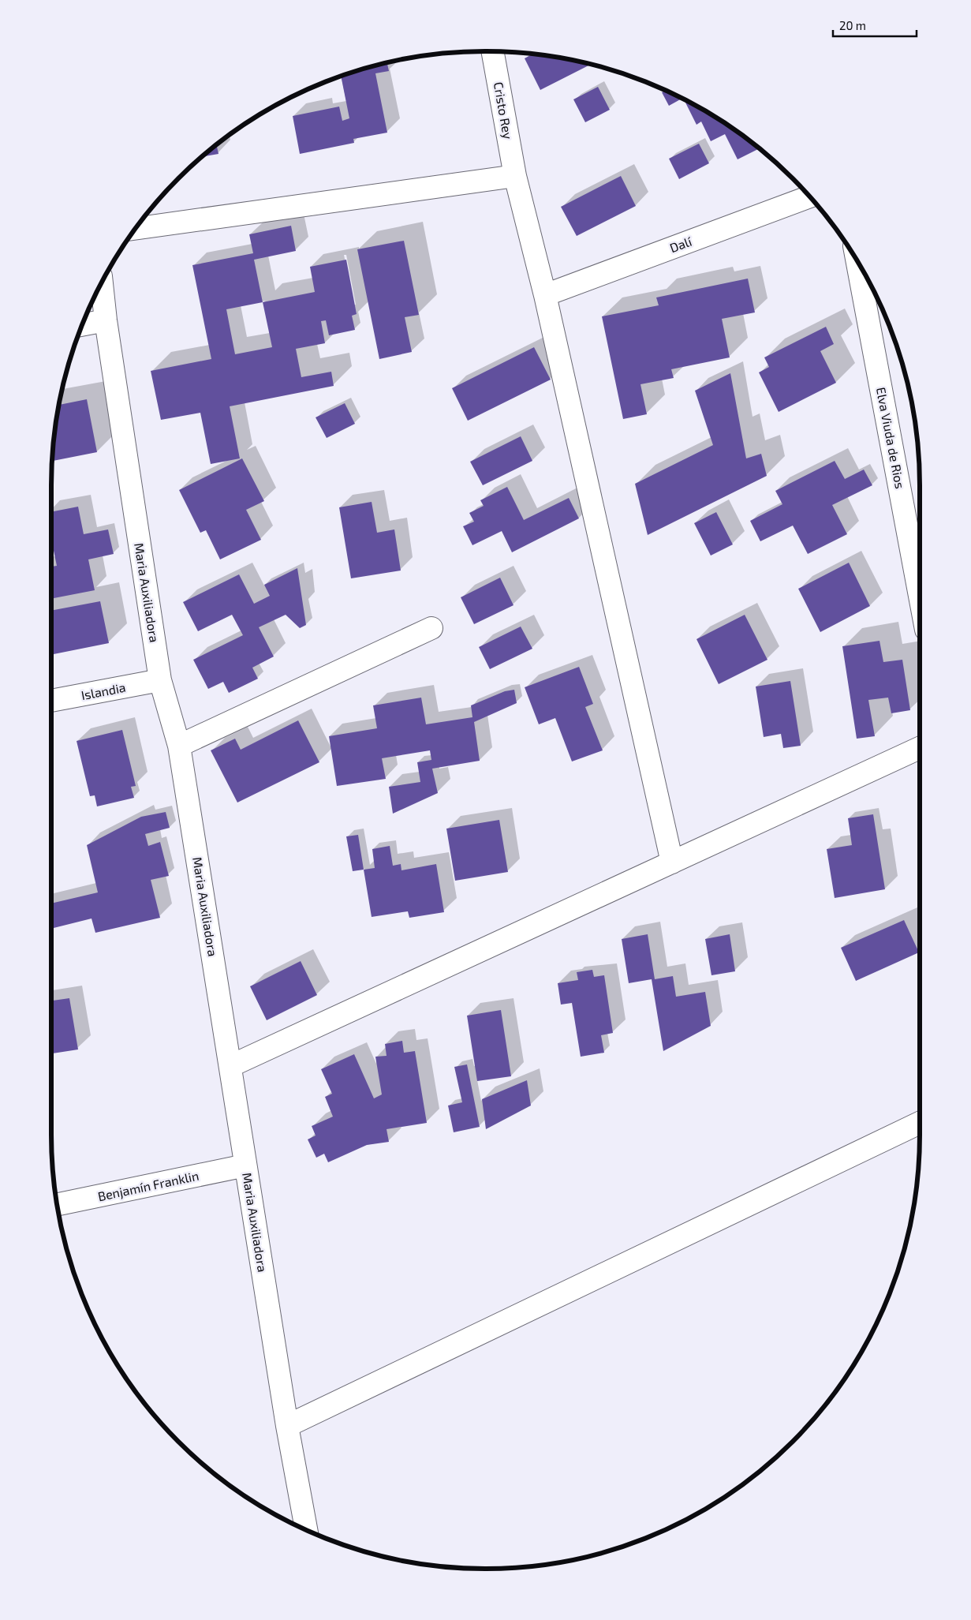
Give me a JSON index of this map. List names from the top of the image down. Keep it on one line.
{"streets":{"street":["Cristo Rey","Dalí","Elva Viuda de Rios","Maria Auxiliadora","Islandia","Benjamín Franklin"]},"crossings":[["Cristo Rey","Dalí"],["Maria Auxiliadora","Islandia"],["Maria Auxiliadora","Benjamín Franklin"]],"scale_bar":"20 m"}
